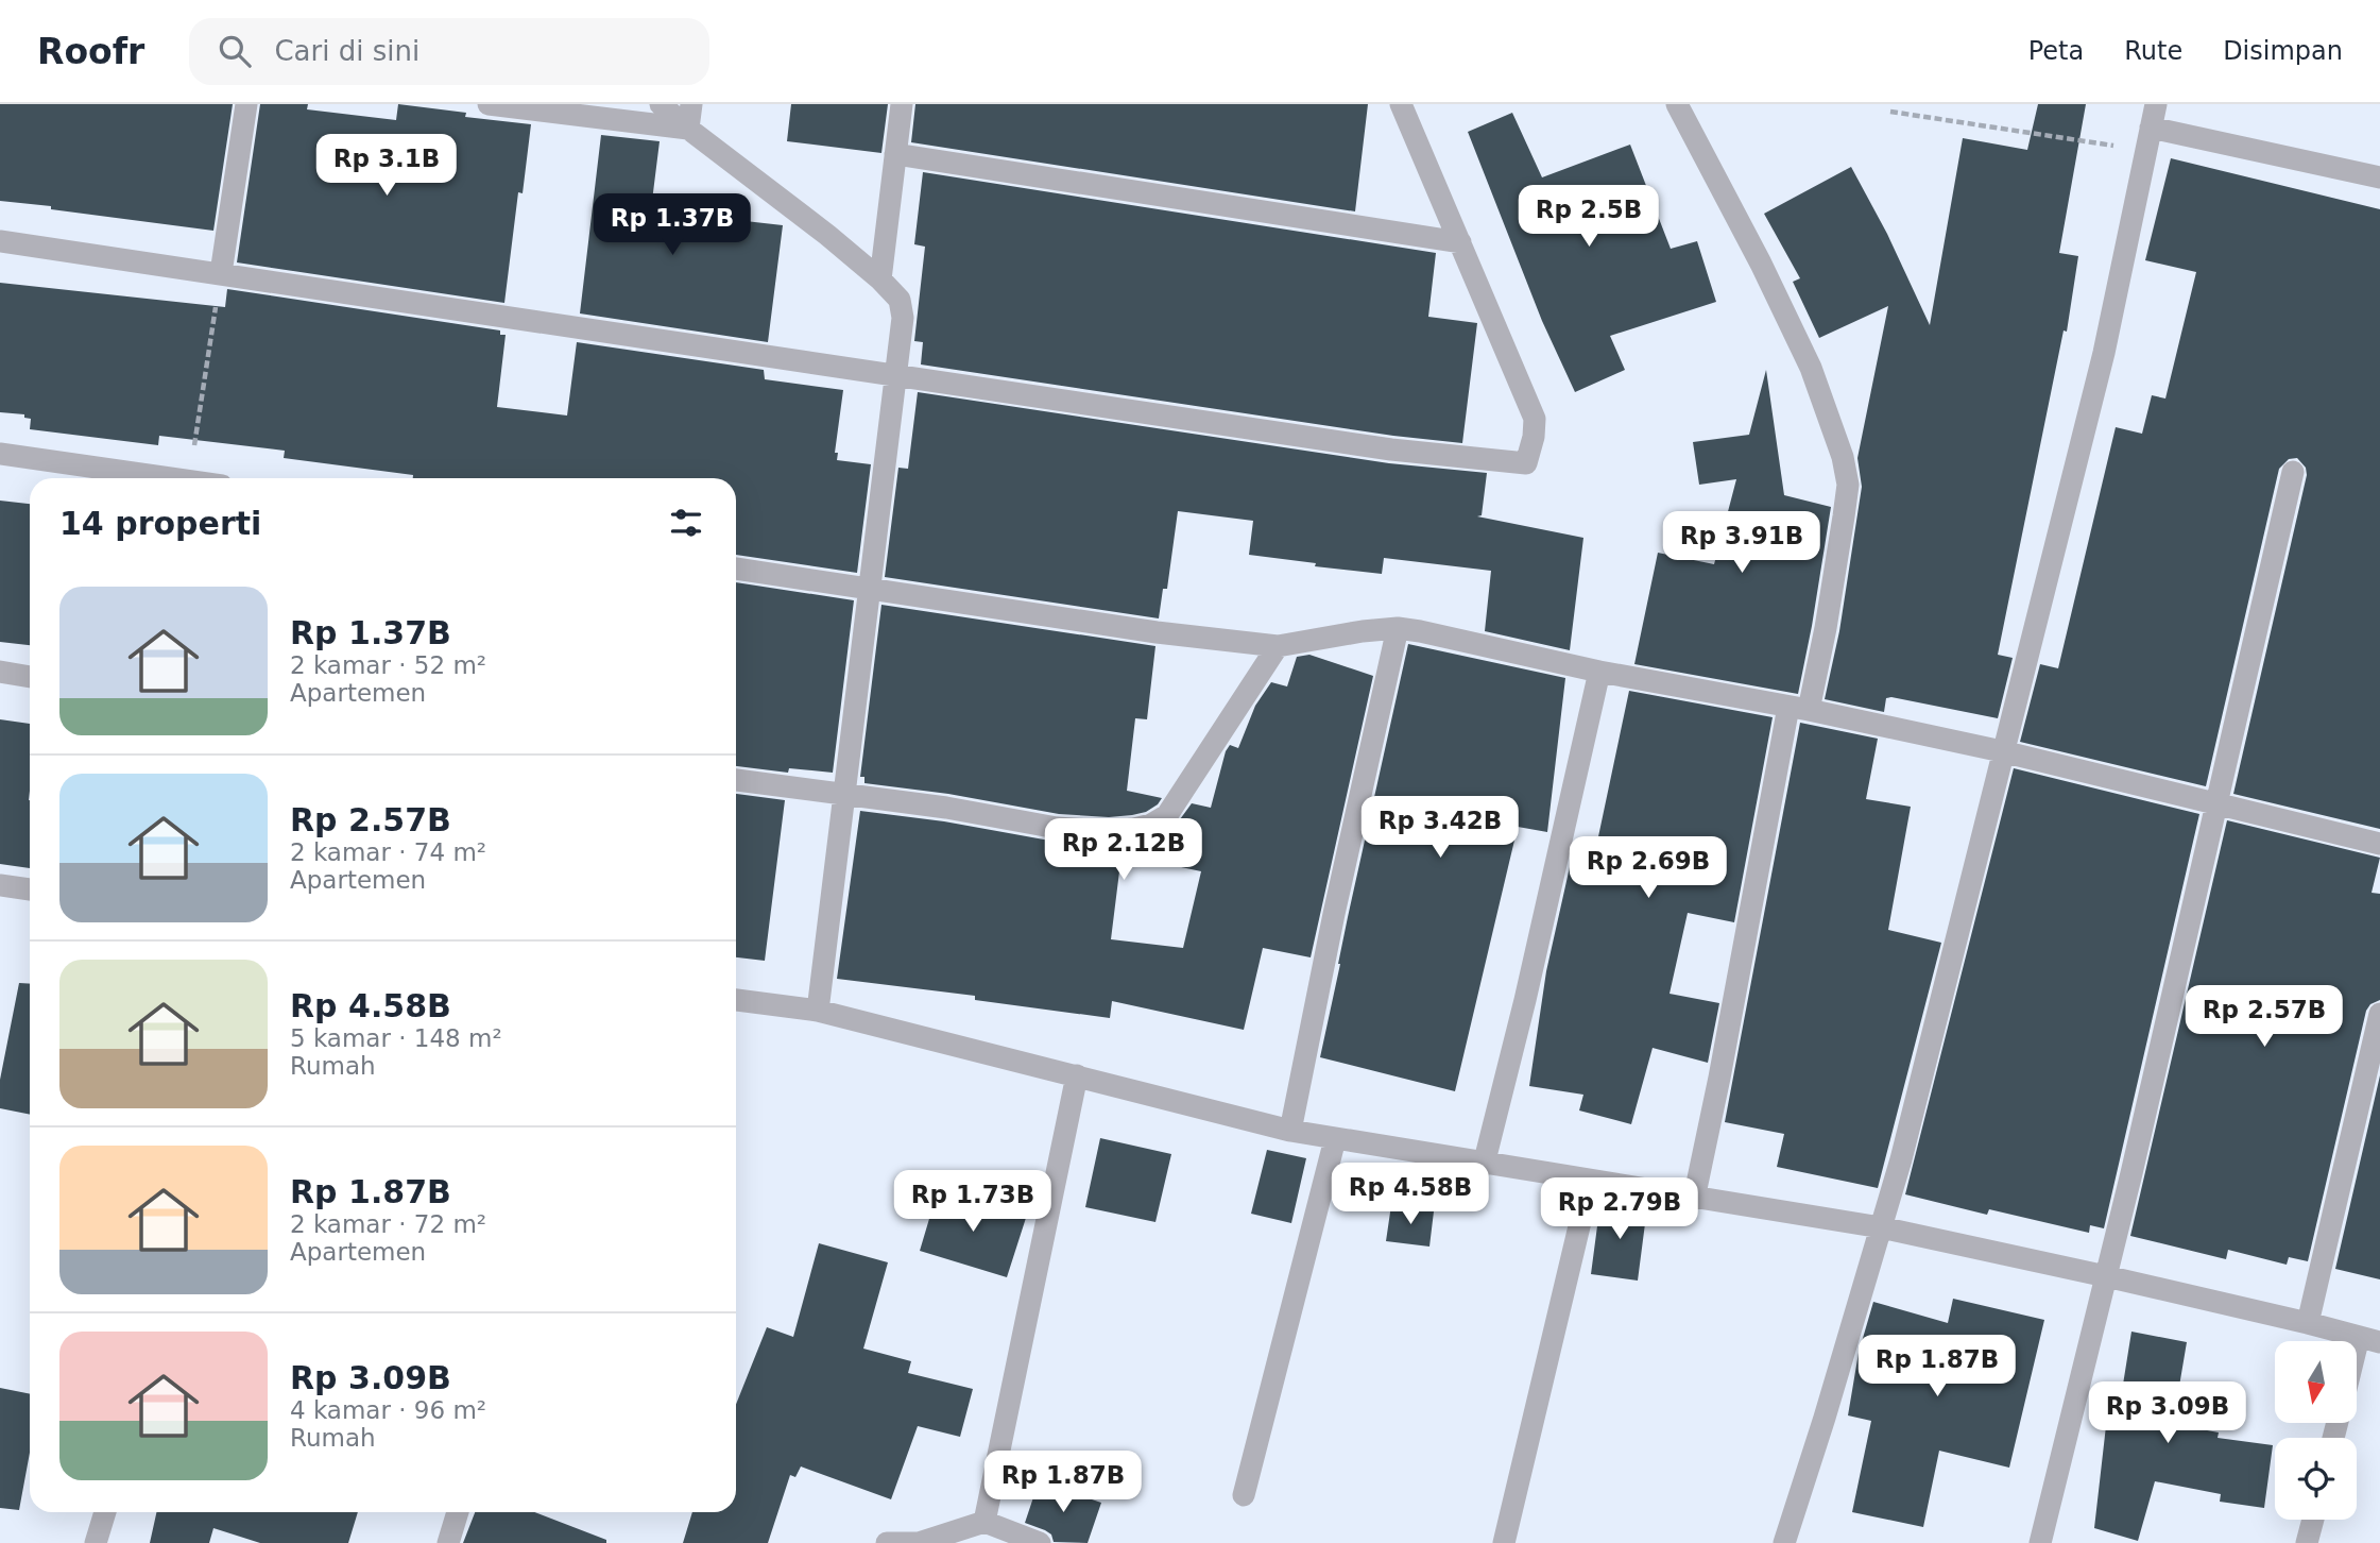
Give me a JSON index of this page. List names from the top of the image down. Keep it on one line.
{"north":"bottom","page":{"header":"Roofr","search":"Cari di sini","nav":["Peta","Rute","Disimpan"],"price":["Rp 3.1B","Rp 2.5B","Rp 1.37B","Rp 3.91B","Rp 3.42B","Rp 2.12B","Rp 2.69B","Rp 2.57B","Rp 4.58B","Rp 1.73B","Rp 2.79B","Rp 1.87B","Rp 3.09B","Rp 1.87B"],"heading":"14 properti","list":[{"name":"Rp 1.37B","note":"2 kamar · 52 m² · Apartemen"},{"name":"Rp 2.57B","note":"2 kamar · 74 m² · Apartemen"},{"name":"Rp 4.58B","note":"5 kamar · 148 m² · Rumah"},{"name":"Rp 1.87B","note":"2 kamar · 72 m² · Apartemen"},{"name":"Rp 3.09B","note":"4 kamar · 96 m² · Rumah"}]}}
